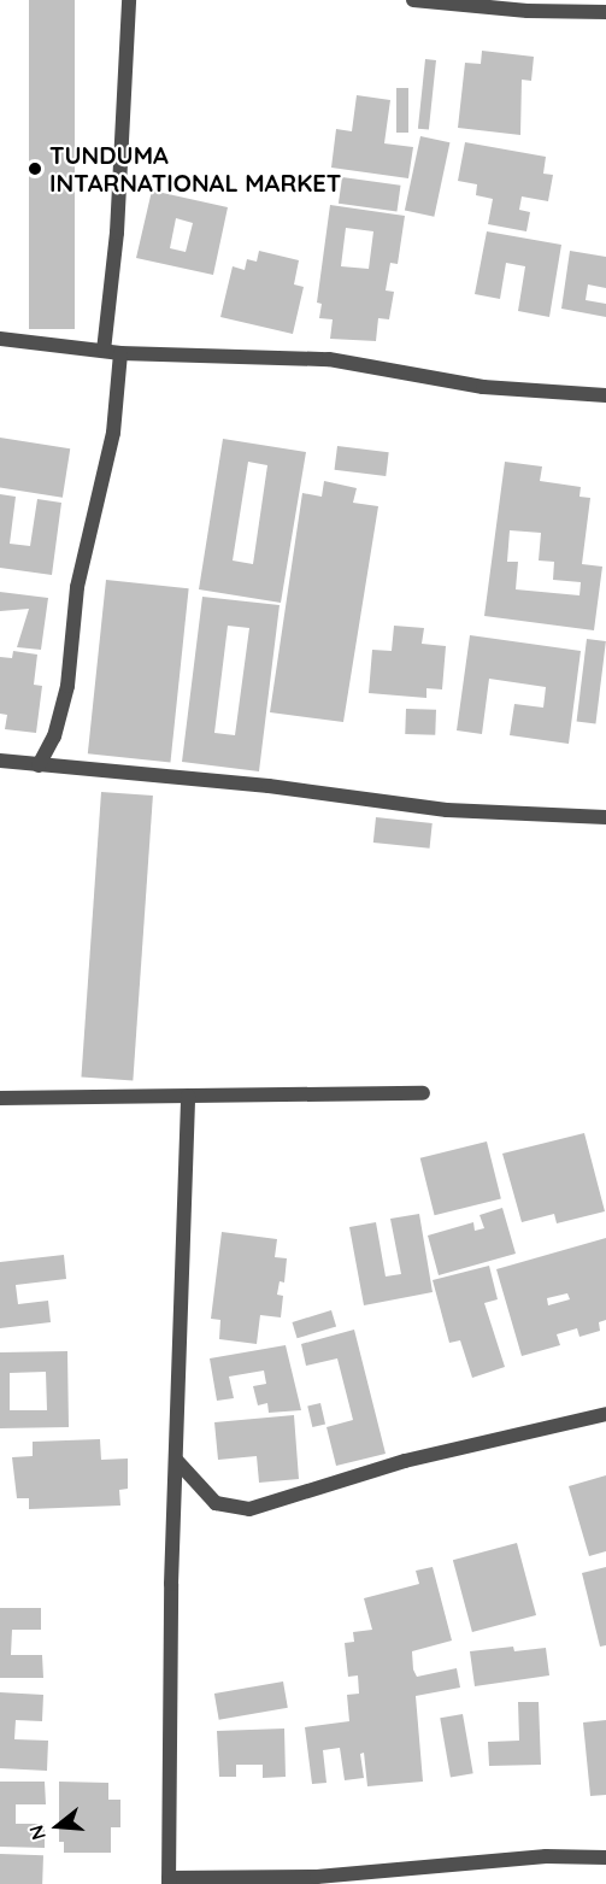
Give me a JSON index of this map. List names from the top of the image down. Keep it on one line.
{"places":["TUNDUMA INTARNATIONAL MARKET"],"north":"left"}
